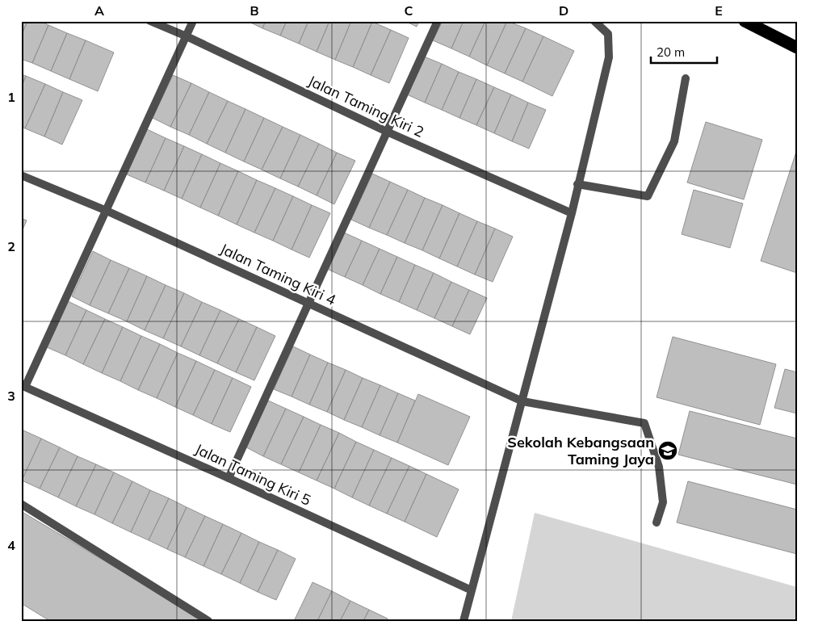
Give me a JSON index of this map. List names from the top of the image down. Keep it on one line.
{"streets":{"street":["Jalan Taming Kiri 2","Jalan Taming Kiri 4","Jalan Taming Kiri 5"]},"places":{"school or university":["Sekolah Kebangsaan Taming Jaya"]},"scale_bar":"20 m","grid":{"columns":["A","B","C","D","E"],"rows":["1","2","3","4"]}}
